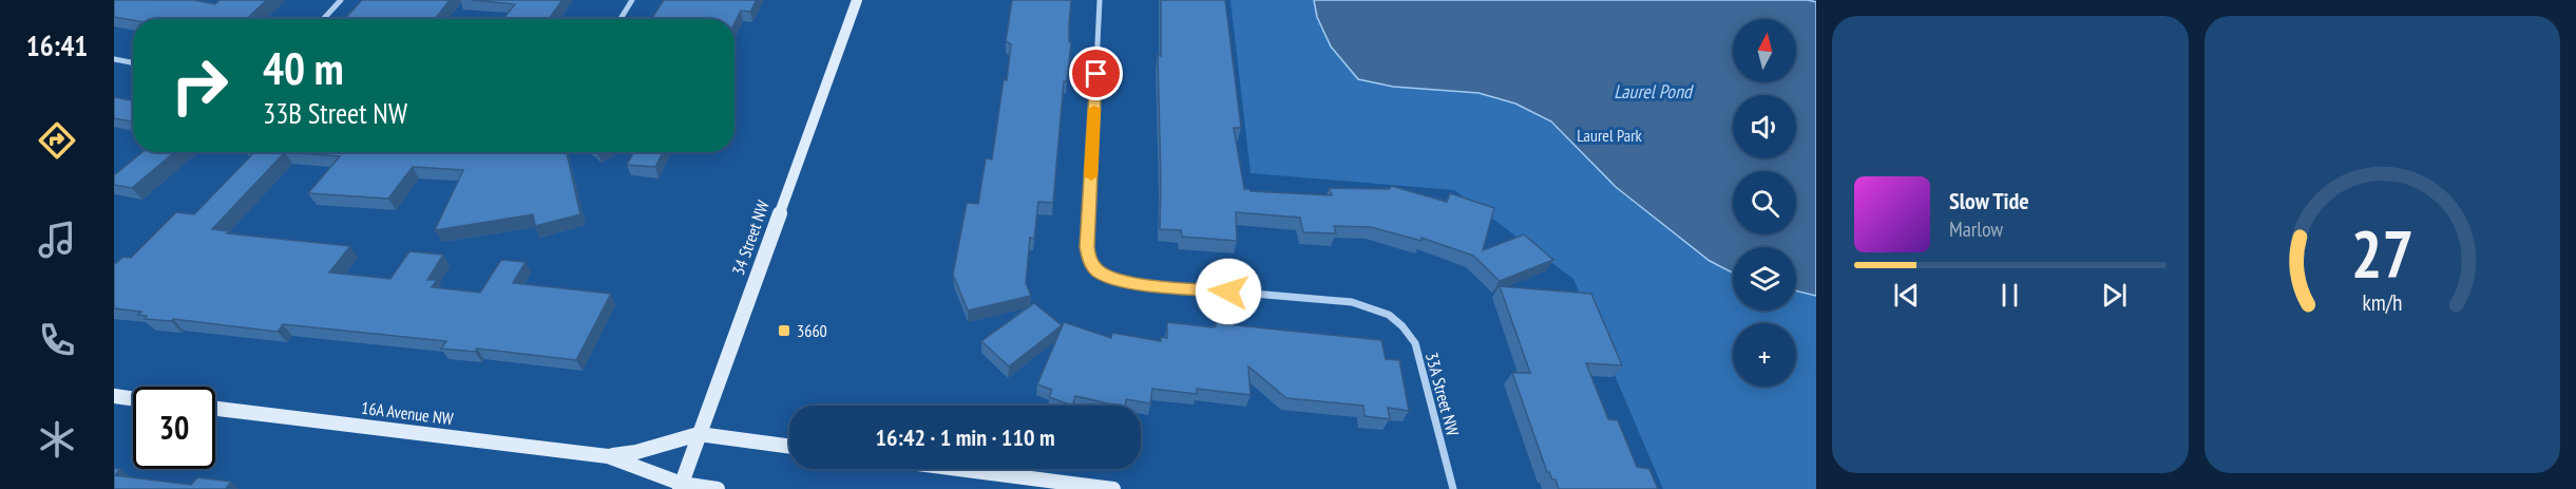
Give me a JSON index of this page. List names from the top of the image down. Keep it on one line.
{"streets":{"street":["34 Street NW","33A Street NW","16A Avenue NW"]},"crossings":[["34 Street NW","16A Avenue NW"]],"water":["Laurel Pond"],"parks":["Laurel Park"],"places":{"transit":["3660"]},"north":"top","page":{"tabs":"16:41","map_buttons":"+","turn":["40 m","33B Street NW"],"song":["Slow Tide","Marlow"],"limit":"30","trip":"16:42 · 1 min · 110 m","gauge":["27","km/h"]}}
